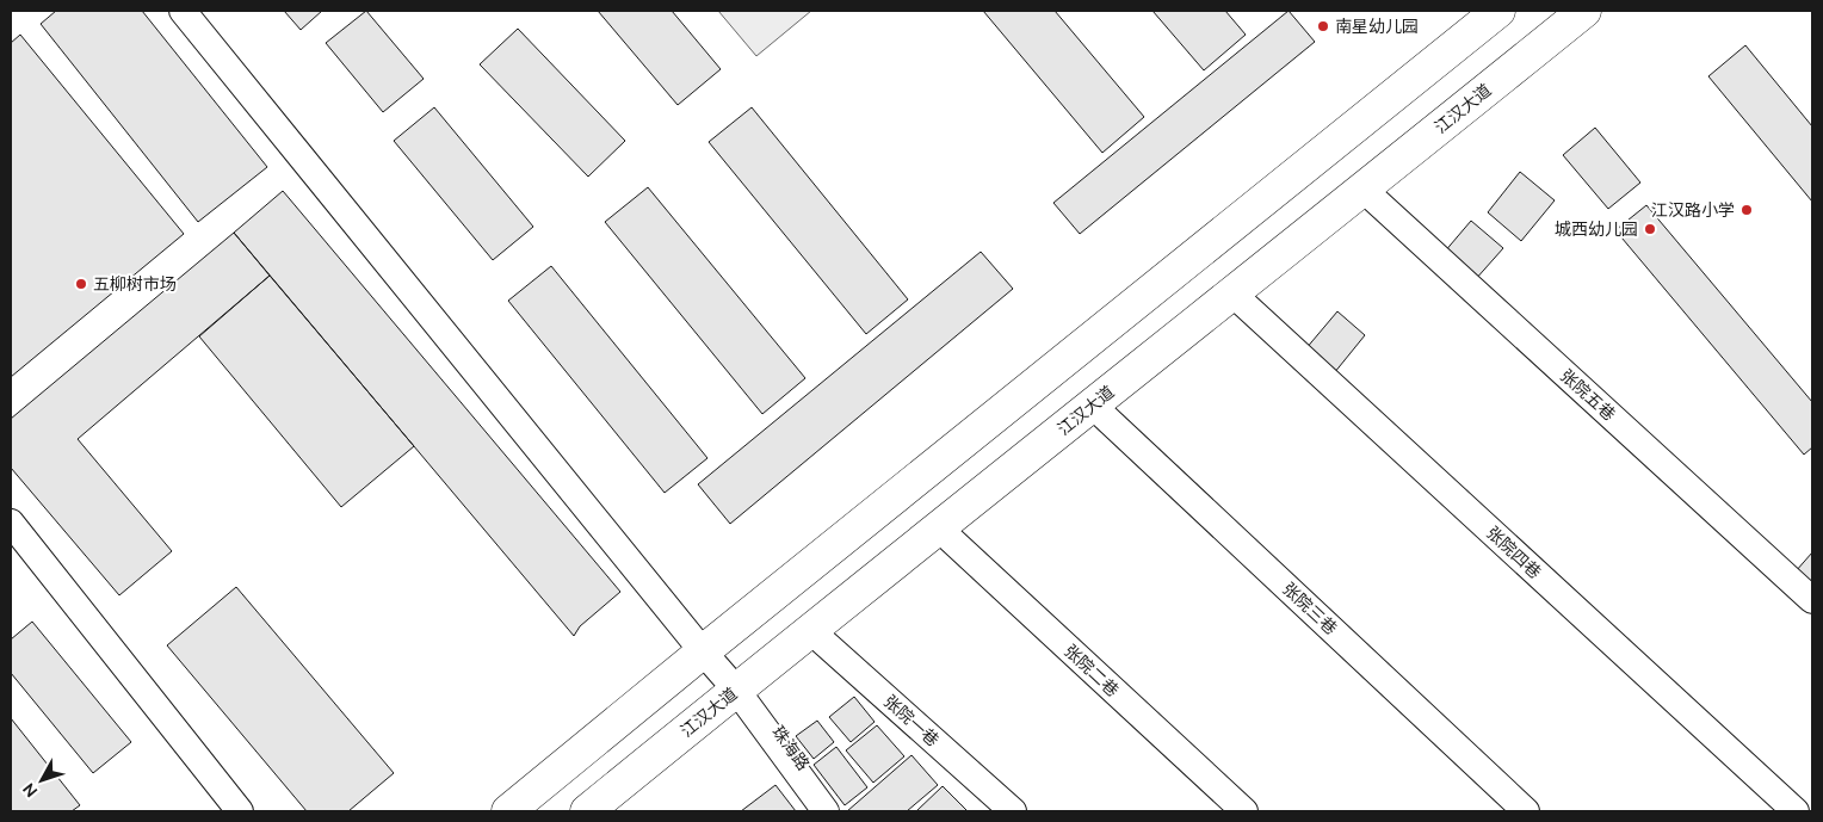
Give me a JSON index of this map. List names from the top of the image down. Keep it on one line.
{"streets":{"main road":["江汉大道"],"street":["张院五巷","张院四巷","张院三巷","张院二巷","张院一巷","珠海路"]},"crossings":[["江汉大道","张院五巷"],["江汉大道","张院四巷"],["江汉大道","张院三巷"],["江汉大道","张院二巷"],["江汉大道","张院一巷"],["江汉大道","珠海路"]],"places":["南星幼儿园","江汉路小学","城西幼儿园","五柳树市场"],"north":"bottom left"}
